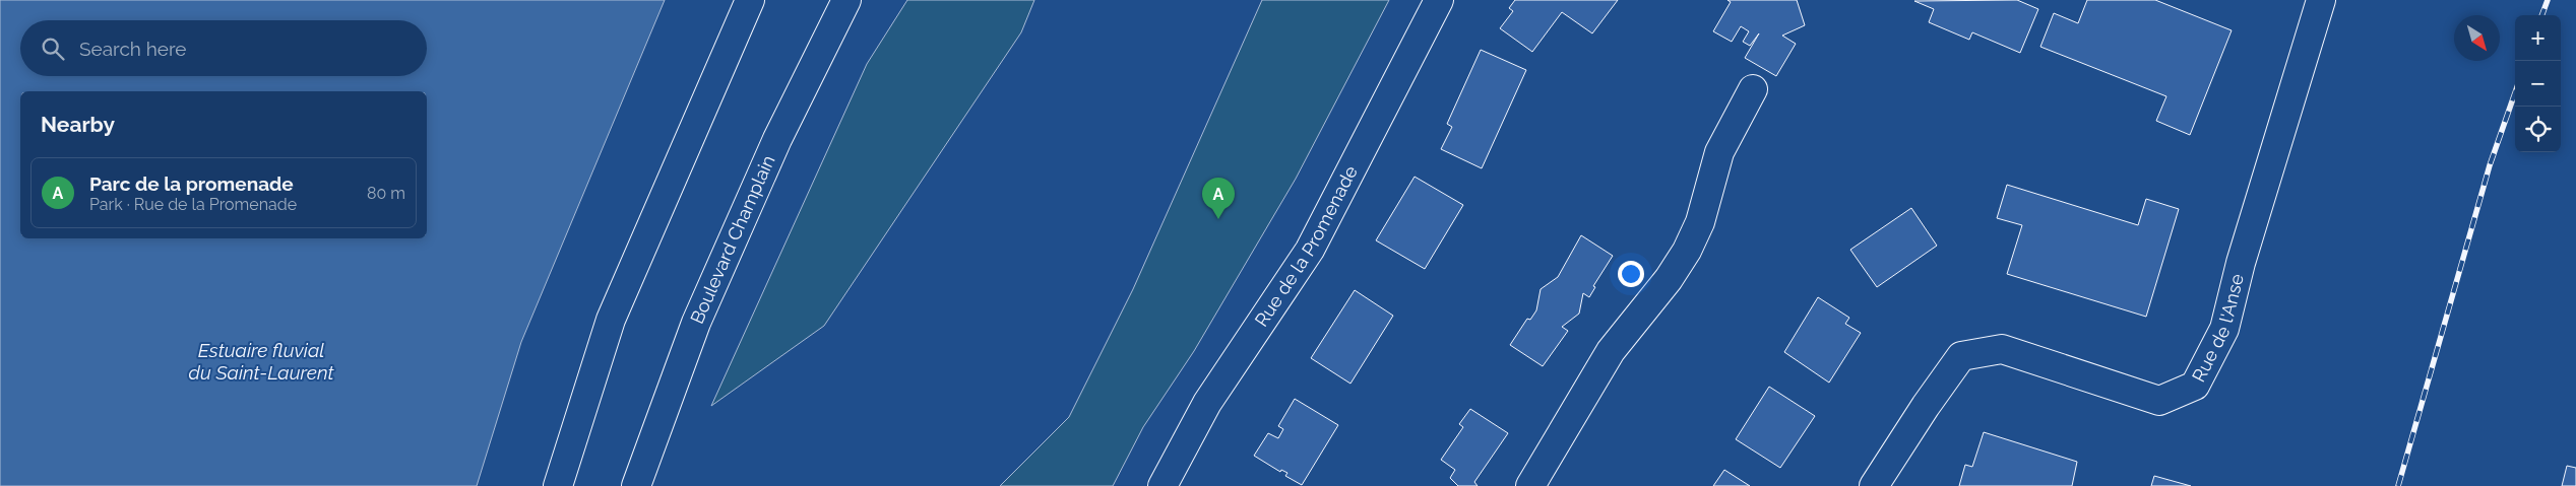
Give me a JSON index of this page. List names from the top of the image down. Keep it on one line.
{"streets":{"street":["Boulevard Champlain","Rue de la Promenade","Rue de l'Anse"]},"water":["Estuaire fluvial du Saint-Laurent"],"north":"bottom right","page":{"map_buttons":["+","−"],"search":"Search here","heading":"Nearby","list":[{"mark":"A","name":"Parc de la promenade","note":"Park · Rue de la Promenade","value":"80 m"}],"pins":"A"}}
